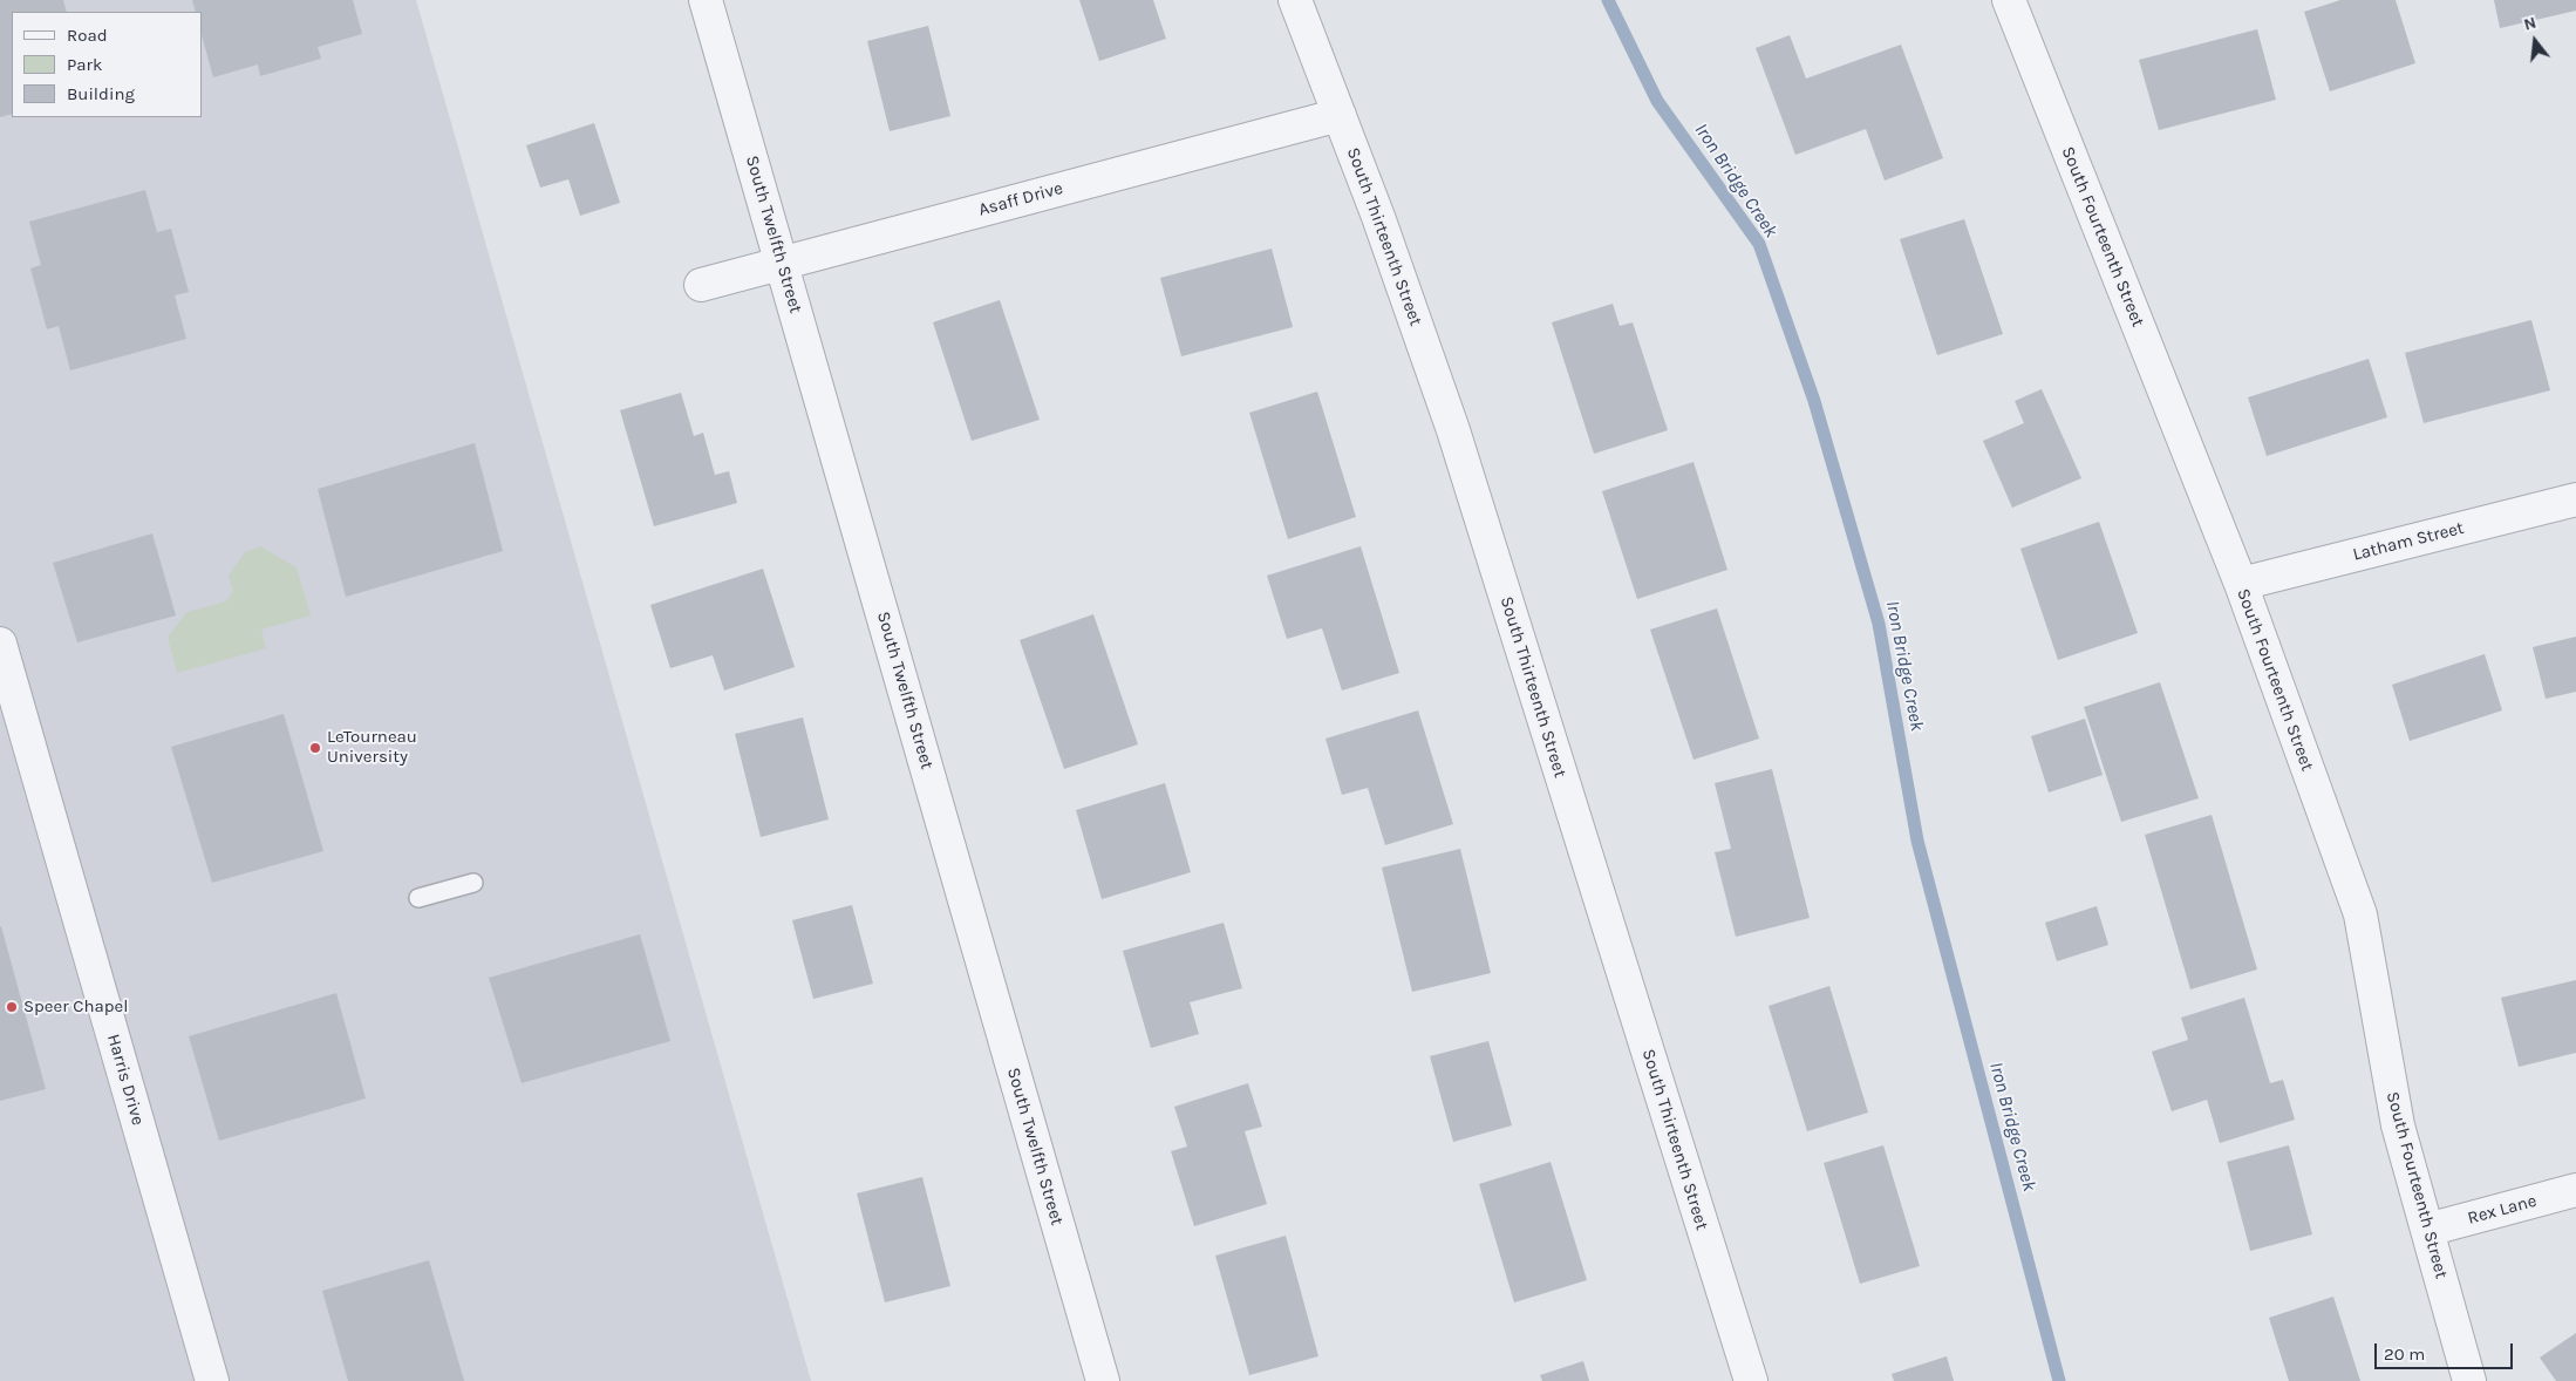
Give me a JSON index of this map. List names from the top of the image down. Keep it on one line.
{"streets":{"street":["Asaff Drive","South Twelfth Street","South Thirteenth Street","South Fourteenth Street","Latham Street","Harris Drive","Rex Lane"]},"crossings":[["Asaff Drive","South Twelfth Street"],["Asaff Drive","South Thirteenth Street"],["South Fourteenth Street","Latham Street"],["South Fourteenth Street","Rex Lane"]],"water":["Iron Bridge Creek"],"places":["LeTourneau University","Speer Chapel"],"legend":["Road","Park","Building"],"scale_bar":"20 m","north":"top"}
